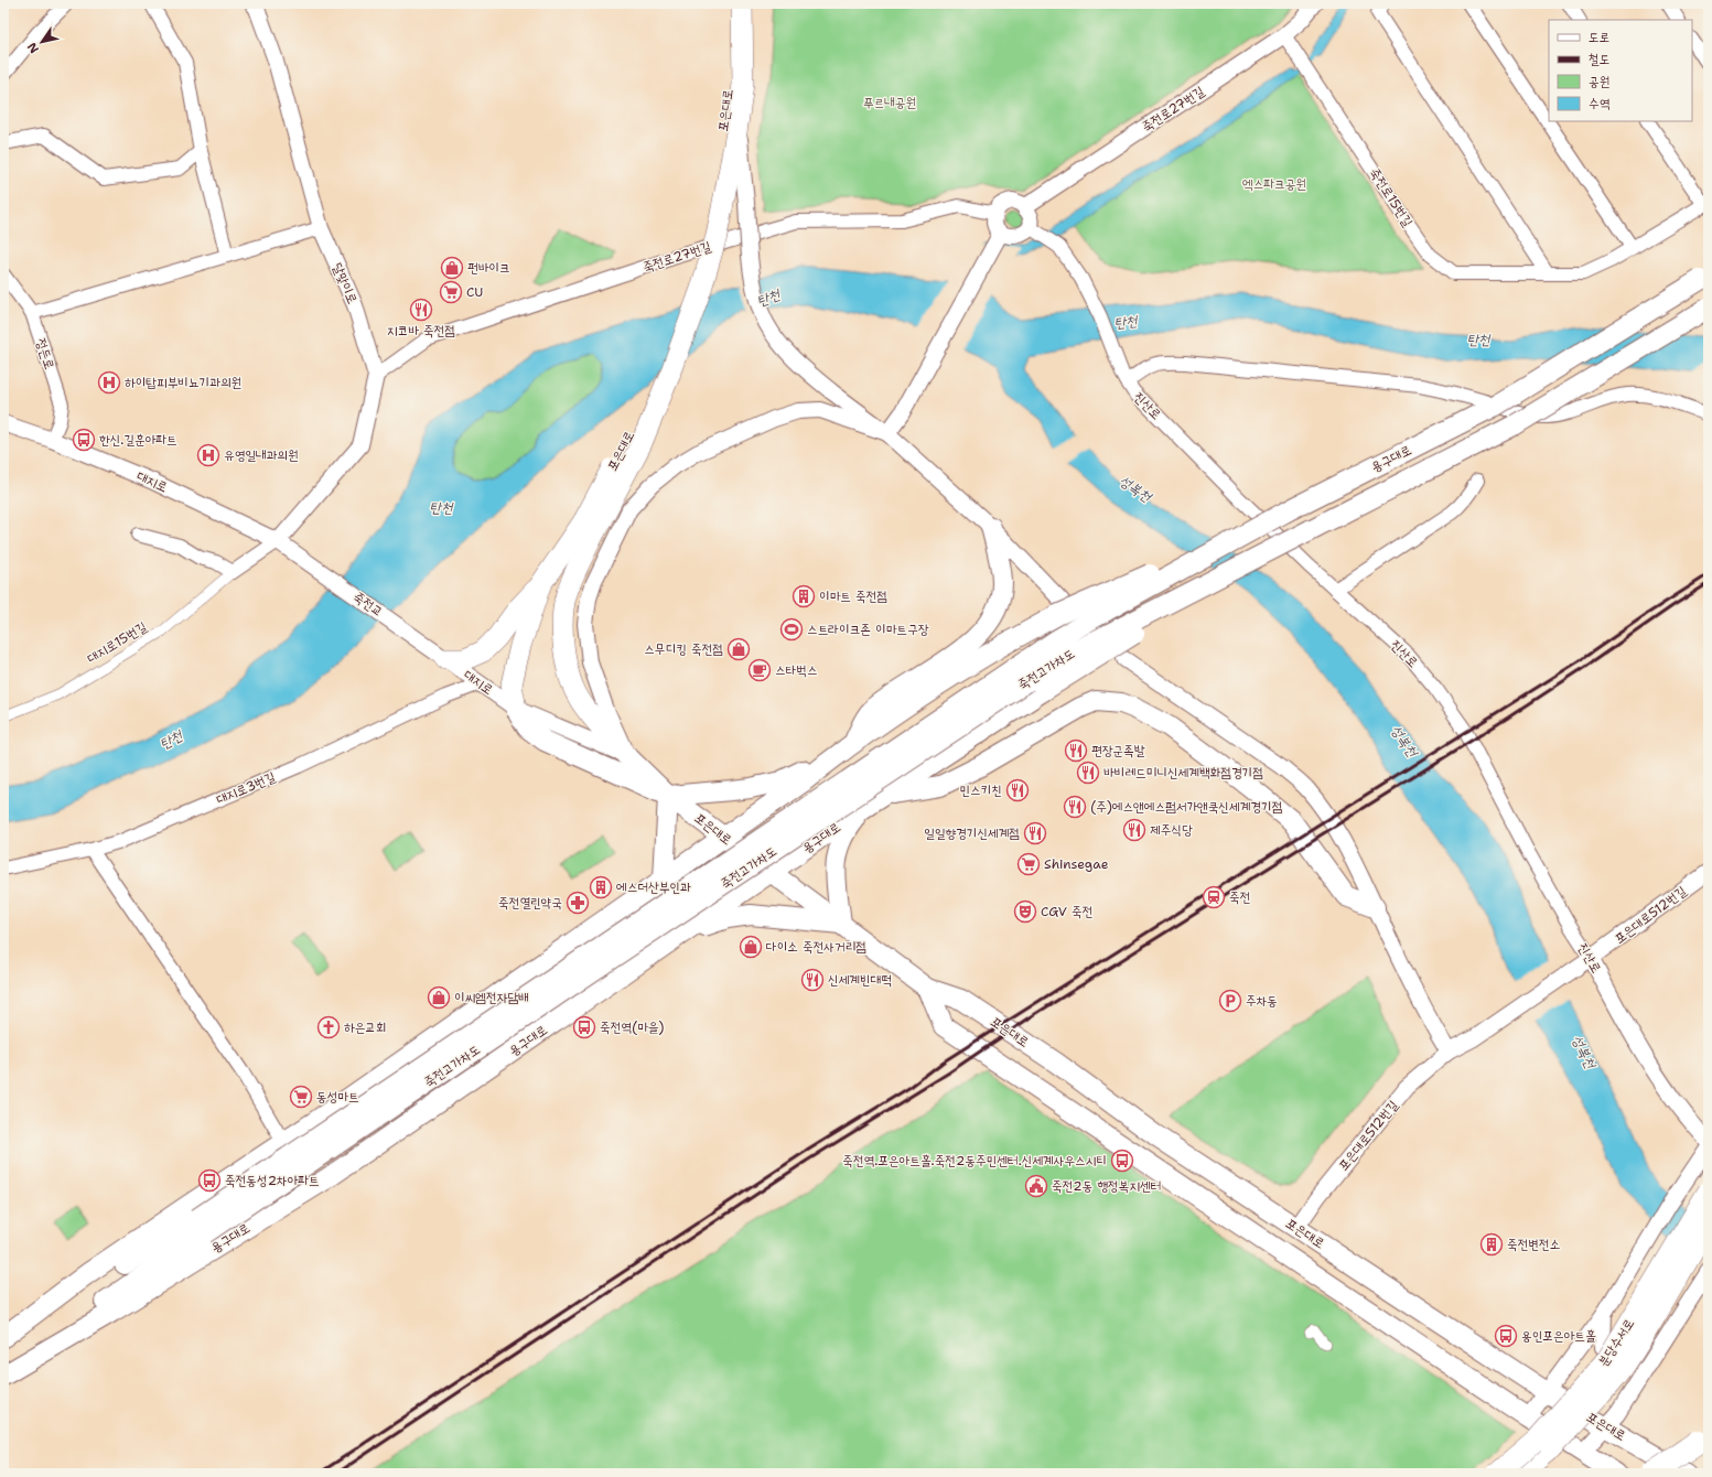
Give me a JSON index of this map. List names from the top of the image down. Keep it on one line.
{"streets":{"highway":["포은대로","분당수서로"],"main road":["용구대로","죽전고가차도"],"street":["죽전로27번길","죽전로15번길","달맞이로","정든로","진산로","대지로","죽전교","대지로15번길","대지로3번길","포은대로512번길"]},"crossings":[["죽전로27번길","죽전로15번길"],["죽전로27번길","달맞이로"],["죽전로27번길","진산로"],["포은대로","용구대로"],["포은대로","대지로"],["포은대로","포은대로512번길"],["달맞이로","대지로"],["정든로","대지로"],["진산로","포은대로512번길"],["용구대로","죽전고가차도"],["대지로","죽전교"],["대지로","대지로3번길"]],"water":["탄천","성복천"],"parks":["푸르내공원","엑스파크공원"],"places":{"shop":["펀바이크","스무디킹 죽전점","다이소 죽전사거리점","이씨엠전자담배"],"supermarket":["CU","Shinsegae","동성마트"],"restaurant":["지코바 죽전점","편장군족발","바비레드미니신세계백화점경기점","민스키친","(주)에스앤에스펌서가앤쿡신세계경기점","제주식당","일일향경기신세계점","신세계빈대떡"],"hospital":["하이탑피부비뇨기과의원","유영일내과의원"],"bus stop":["한신.길훈아파트","죽전역(마을)","죽전역.포은아트홀.죽전2동주민센터.신세계사우스시티","죽전동성2차아파트","용인포은아트홀"],"building":["이마트 죽전점","에스더산부인과","죽전변전소"],"sports":["스트라이크존 이마트구장"],"cafe":["스타벅스"],"station":["죽전"],"pharmacy":["죽전열린약국"],"theatre":["CGV 죽전"],"parking":["주차동"],"church":["하은교회"],"public building":["죽전2동 행정복지센터"]},"legend":["도로","철도","공원","수역"],"north":"bottom left"}
